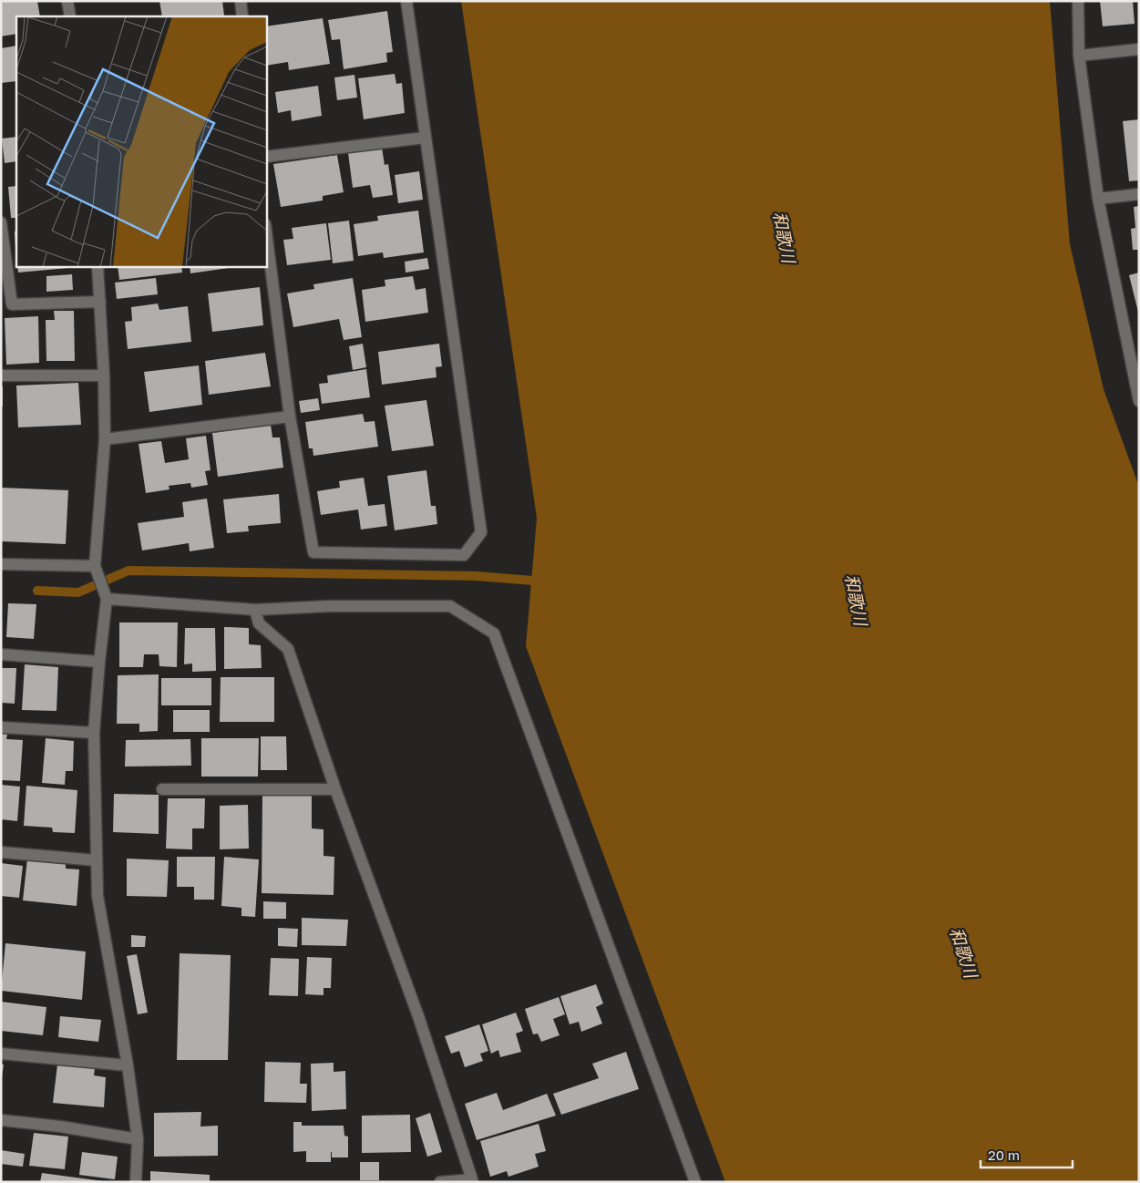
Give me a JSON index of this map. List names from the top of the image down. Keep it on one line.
{"water":["和歌川"],"scale_bar":"20 m"}
